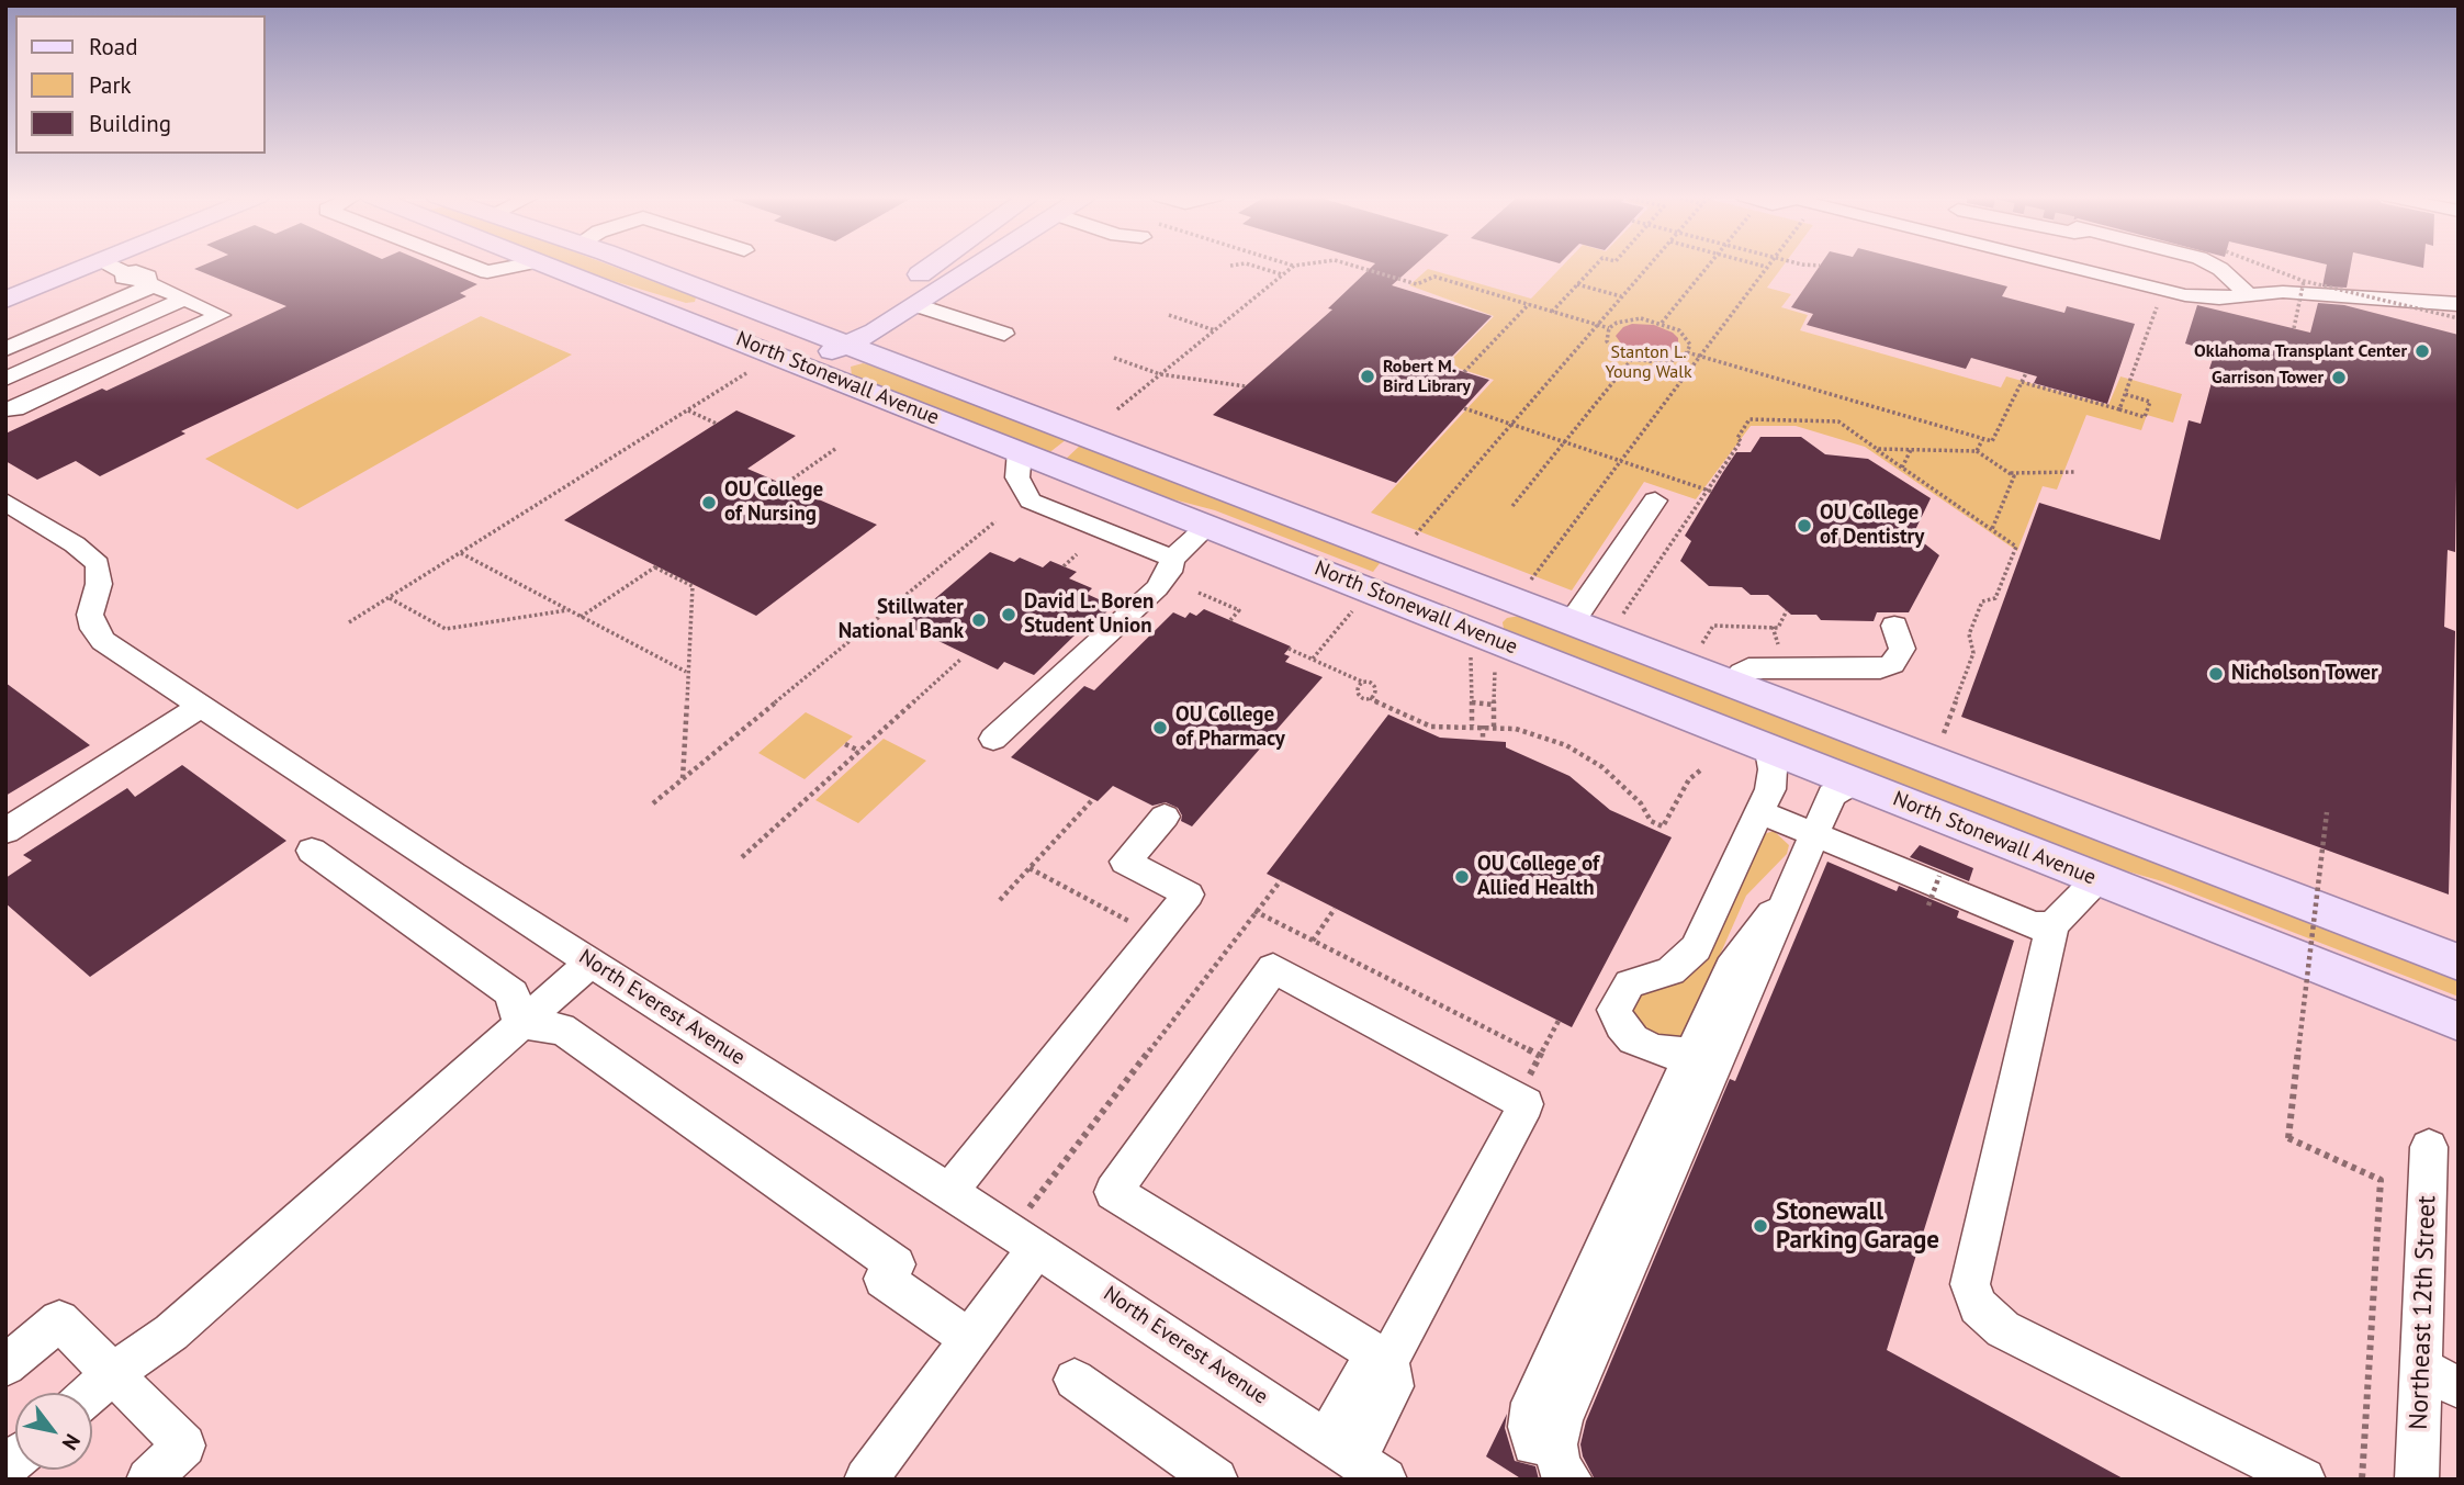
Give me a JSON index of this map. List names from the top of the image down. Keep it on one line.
{"streets":{"main road":["North Stonewall Avenue"],"street":["North Everest Avenue","Northeast 12th Street"]},"parks":["Stanton L. Young Walk"],"places":["Oklahoma Transplant Center","Robert M. Bird Library","Garrison Tower","OU College of Nursing","OU College of Dentistry","David L. Boren Student Union","Stillwater National Bank","Nicholson Tower","OU College of Pharmacy","OU College of Allied Health","Stonewall Parking Garage"],"legend":["Road","Park","Building"],"north":"bottom right"}
